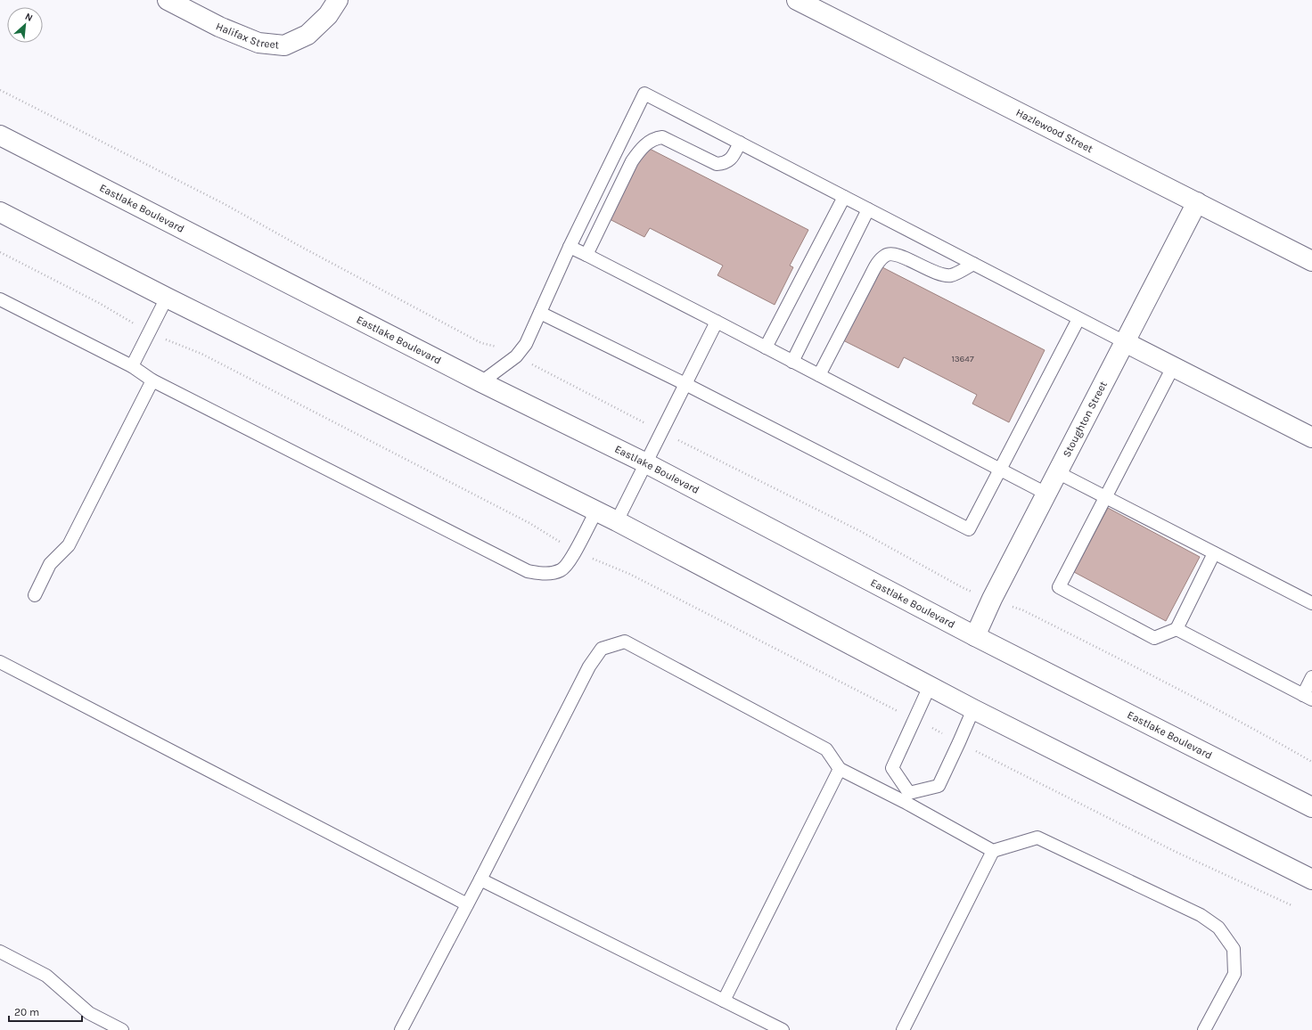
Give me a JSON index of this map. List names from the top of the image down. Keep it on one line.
{"streets":{"main road":["Halifax Street","Hazlewood Street","Eastlake Boulevard","Stoughton Street"]},"crossings":[["Hazlewood Street","Stoughton Street"],["Eastlake Boulevard","Stoughton Street"]],"house_numbers":["13647"],"scale_bar":"20 m","north":"top right"}
